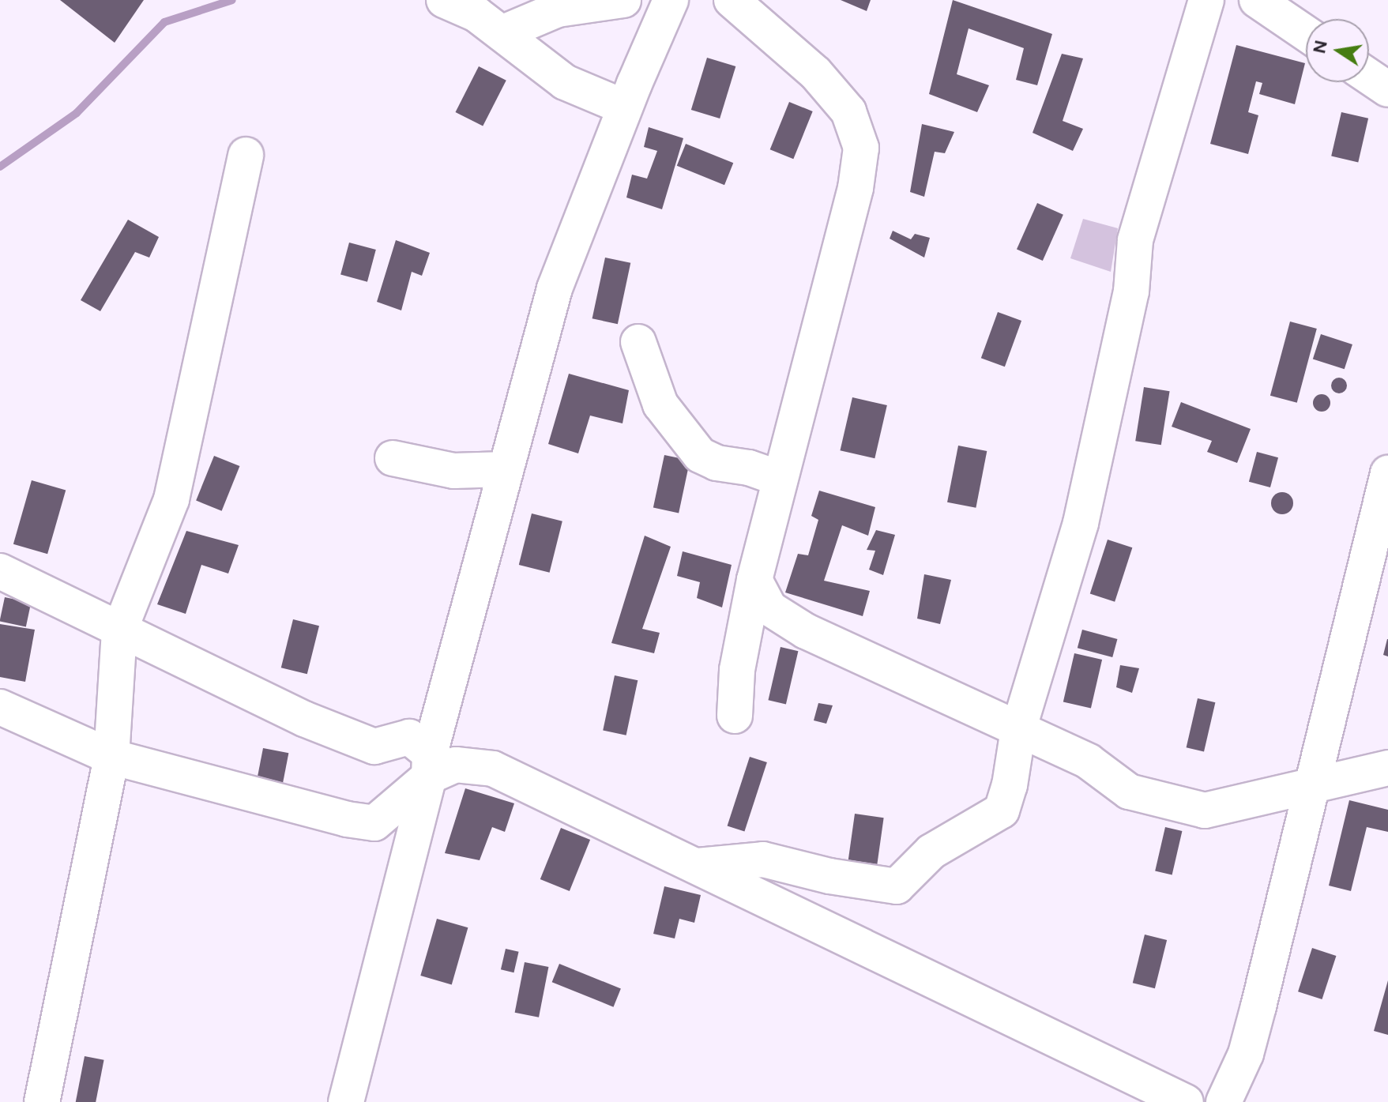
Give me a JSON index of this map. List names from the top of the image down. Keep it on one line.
{"north":"left"}
